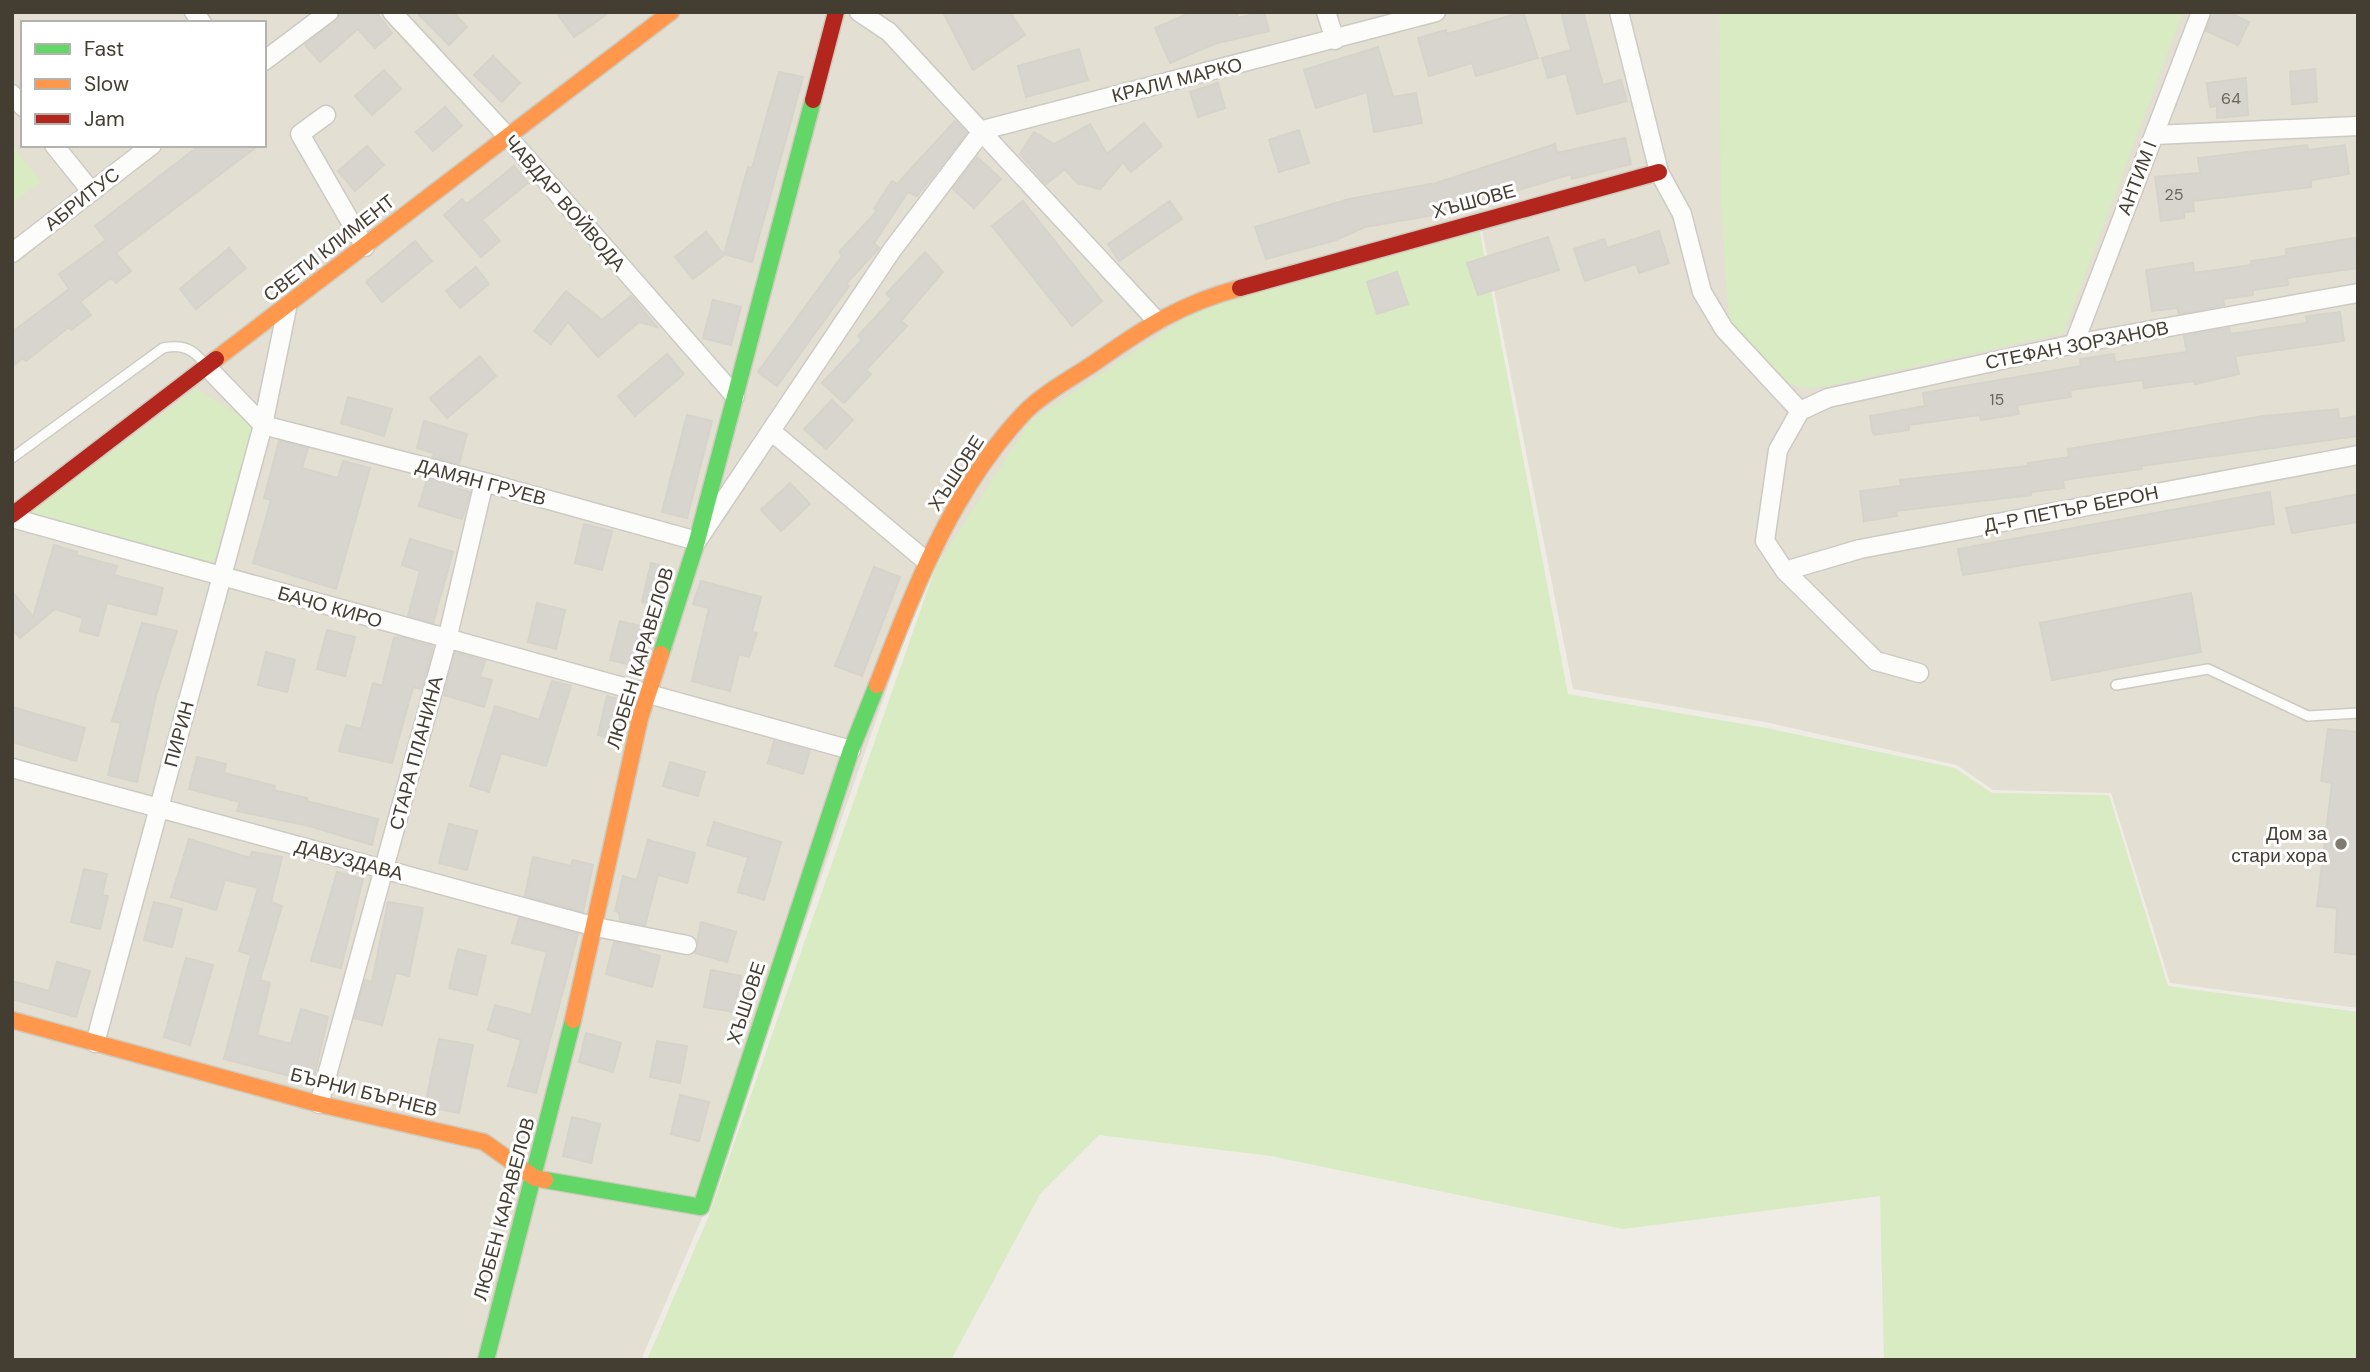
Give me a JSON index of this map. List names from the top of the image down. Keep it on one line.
{"streets":{"street":["КРАЛИ МАРКО","АНТИМ I","АБРИТУС","ХЪШОВЕ","ЧАВДАР ВОЙВОДА","СВЕТИ КЛИМЕНТ","СТЕФАН ЗОРЗАНОВ","ДАМЯН ГРУЕВ","Д-Р ПЕТЪР БЕРОН","БАЧО КИРО","ЛЮБЕН КАРАВЕЛОВ","ПИРИН","СТАРА ПЛАНИНА","ДАВУЗДАВА","БЪРНИ БЪРНЕВ"]},"crossings":[["АНТИМ I","СТЕФАН ЗОРЗАНОВ"],["ХЪШОВЕ","БАЧО КИРО"],["ХЪШОВЕ","БЪРНИ БЪРНЕВ"],["ЧАВДАР ВОЙВОДА","СВЕТИ КЛИМЕНТ"],["ЧАВДАР ВОЙВОДА","ЛЮБЕН КАРАВЕЛОВ"],["СВЕТИ КЛИМЕНТ","БАЧО КИРО"],["СВЕТИ КЛИМЕНТ","ПИРИН"],["ДАМЯН ГРУЕВ","ЛЮБЕН КАРАВЕЛОВ"],["ДАМЯН ГРУЕВ","ПИРИН"],["ДАМЯН ГРУЕВ","СТАРА ПЛАНИНА"],["БАЧО КИРО","ЛЮБЕН КАРАВЕЛОВ"],["БАЧО КИРО","ПИРИН"],["БАЧО КИРО","СТАРА ПЛАНИНА"],["ЛЮБЕН КАРАВЕЛОВ","ДАВУЗДАВА"],["ЛЮБЕН КАРАВЕЛОВ","БЪРНИ БЪРНЕВ"],["ПИРИН","ДАВУЗДАВА"],["ПИРИН","БЪРНИ БЪРНЕВ"],["СТАРА ПЛАНИНА","ДАВУЗДАВА"],["СТАРА ПЛАНИНА","БЪРНИ БЪРНЕВ"]],"places":["Дом за стари хора"],"house_numbers":["64","25","15"],"legend":["Fast","Slow","Jam"]}
